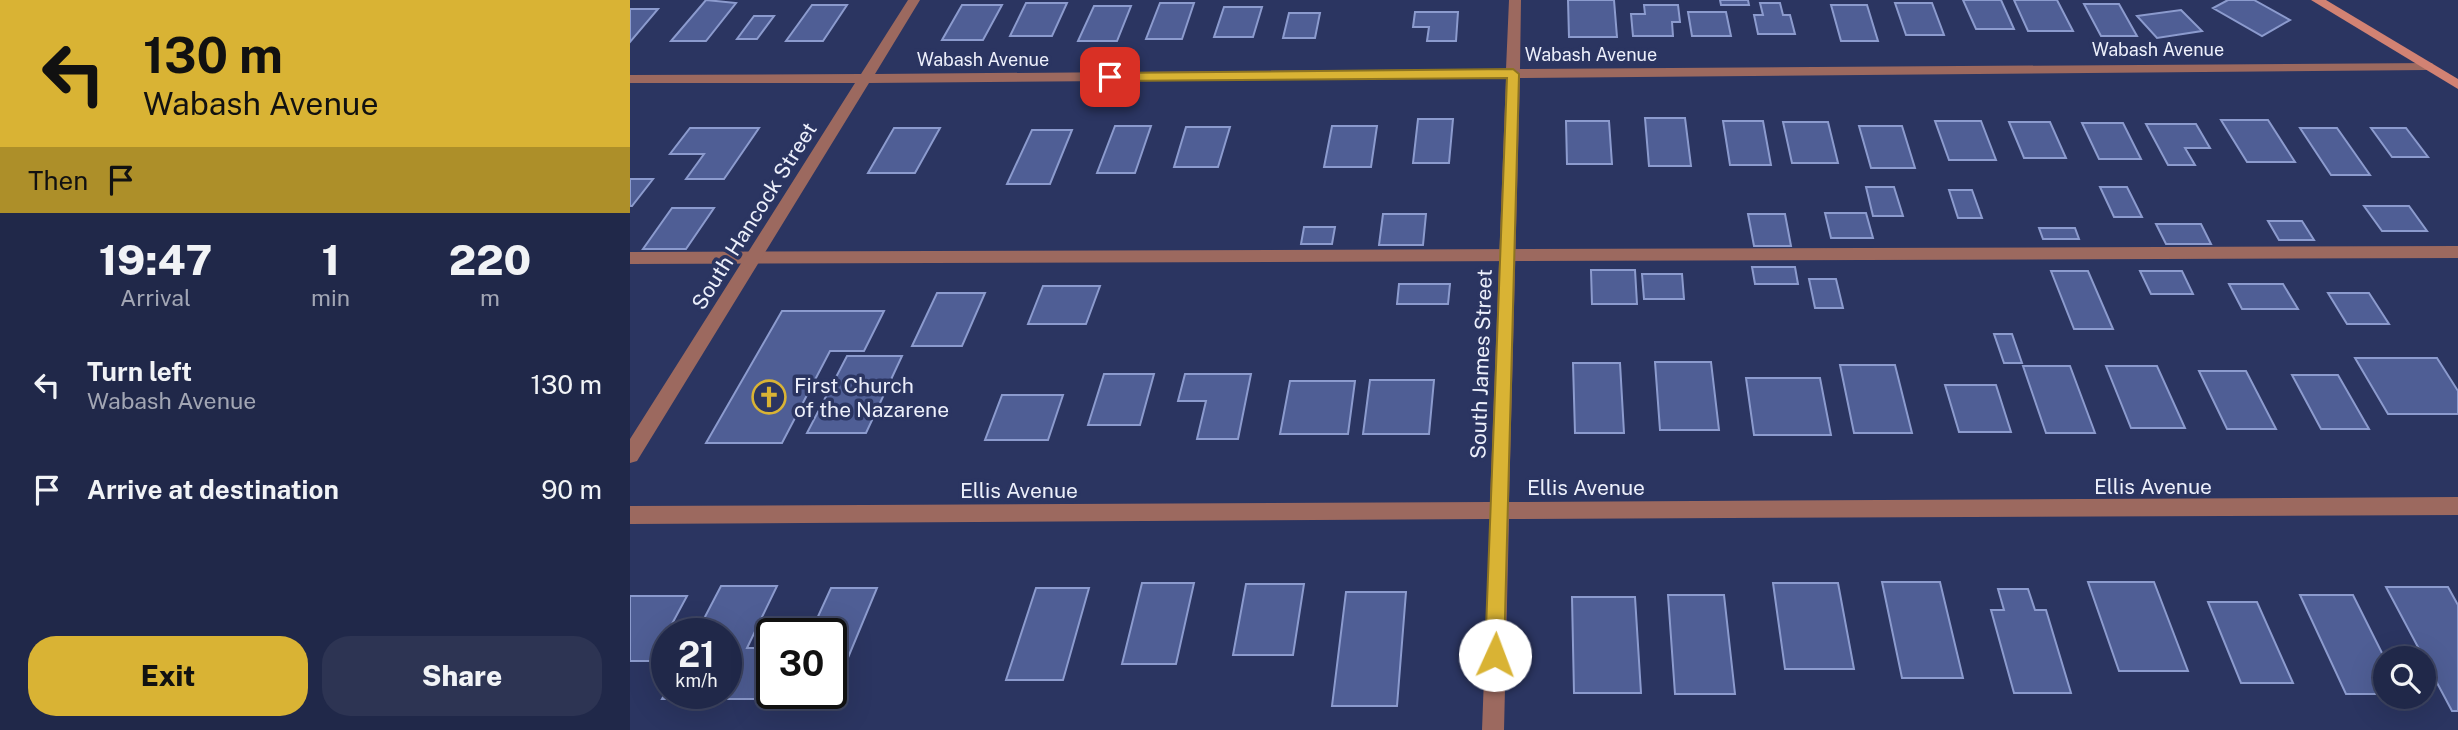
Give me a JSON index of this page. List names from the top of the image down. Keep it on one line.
{"streets":{"street":["Wabash Avenue","South Hancock Street","South James Street","Ellis Avenue"]},"crossings":[["Wabash Avenue","South Hancock Street"],["Wabash Avenue","South James Street"],["South James Street","Ellis Avenue"]],"places":{"church":["First Church of the Nazarene"]},"page":{"turn":["130 m","Wabash Avenue"],"then":"Then","eta":["19:47","Arrival","1","min","220","m"],"list":[{"name":"Turn left","note":"Wabash Avenue","value":"130 m"},{"name":"Arrive at destination","value":"90 m"}],"speed":"21 km/h","limit":"30","buttons":["Exit","Share"]}}
